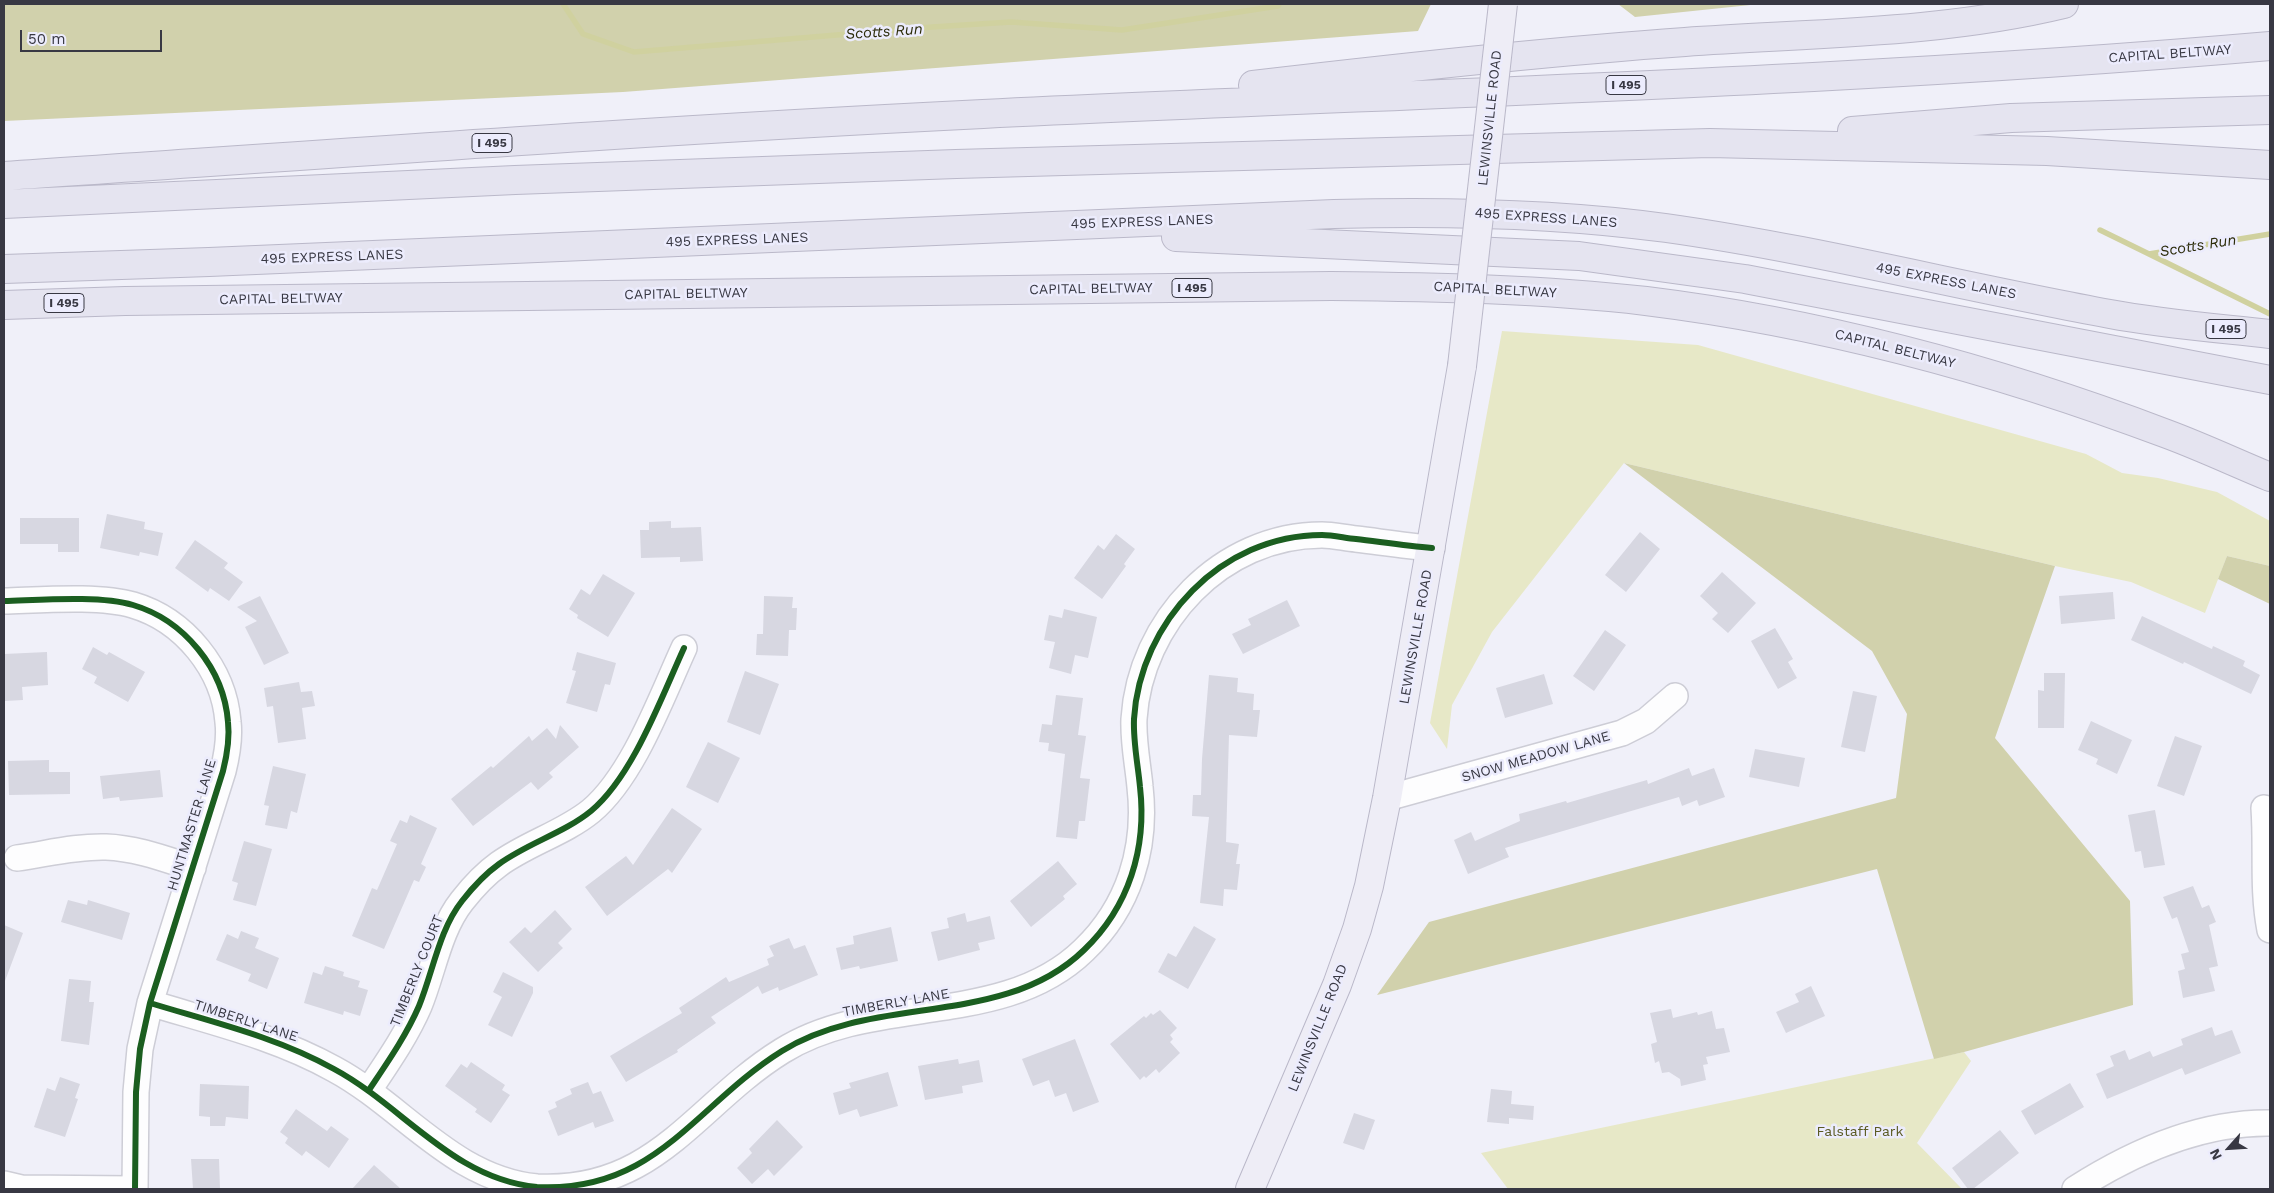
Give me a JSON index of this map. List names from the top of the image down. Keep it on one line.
{"streets":{"highway":["CAPITAL BELTWAY","I 495","495 EXPRESS LANES"],"main road":["LEWINSVILLE ROAD"],"street":["SNOW MEADOW LANE","HUNTMASTER LANE","TIMBERLY COURT","TIMBERLY LANE"]},"crossings":[["LEWINSVILLE ROAD","SNOW MEADOW LANE"],["LEWINSVILLE ROAD","TIMBERLY LANE"],["HUNTMASTER LANE","TIMBERLY LANE"],["TIMBERLY COURT","TIMBERLY LANE"]],"water":["Scotts Run"],"parks":["Falstaff Park"],"scale_bar":"50 m","north":"bottom left"}
